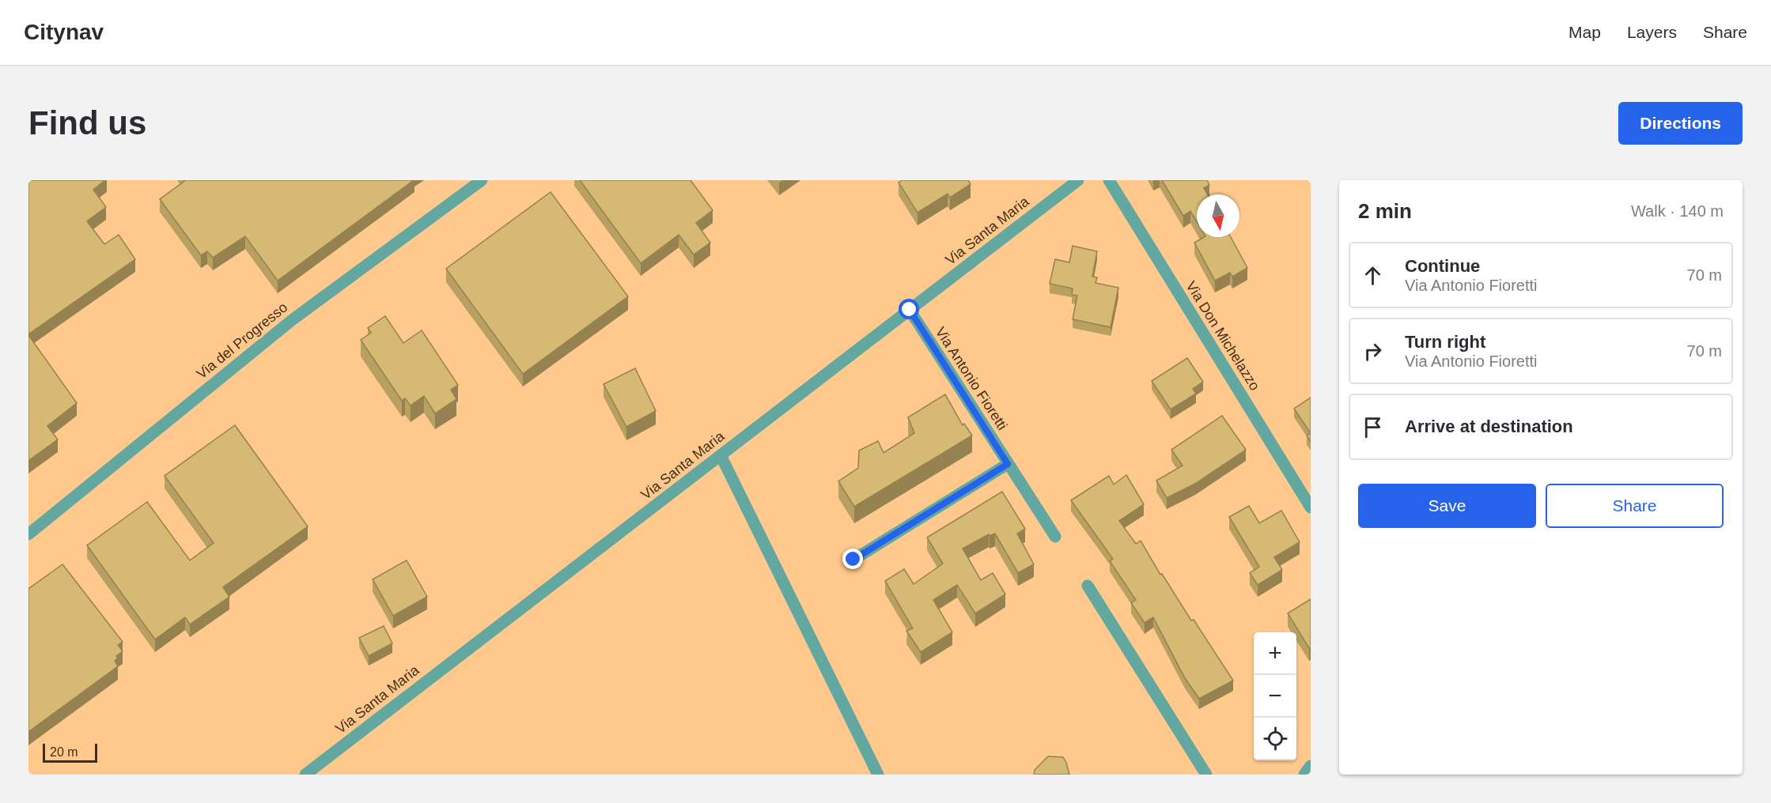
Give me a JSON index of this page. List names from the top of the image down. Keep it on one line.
{"streets":{"street":["Via Santa Maria","Via Don Michelazzo","Via del Progresso","Via Antonio Fioretti"]},"crossings":[["Via Santa Maria","Via Antonio Fioretti"]],"scale_bar":"20 m","north":"bottom","page":{"header":"Citynav","nav":["Map","Layers","Share"],"buttons":["Directions",["Save","Share"]],"title":"Find us","heading":["2 min","Walk · 140 m"],"list":[["Continue","Via Antonio Fioretti","70 m"],["Turn right","Via Antonio Fioretti","70 m"],"Arrive at destination"],"map_buttons":["+","−"],"scale":"20 m"}}
